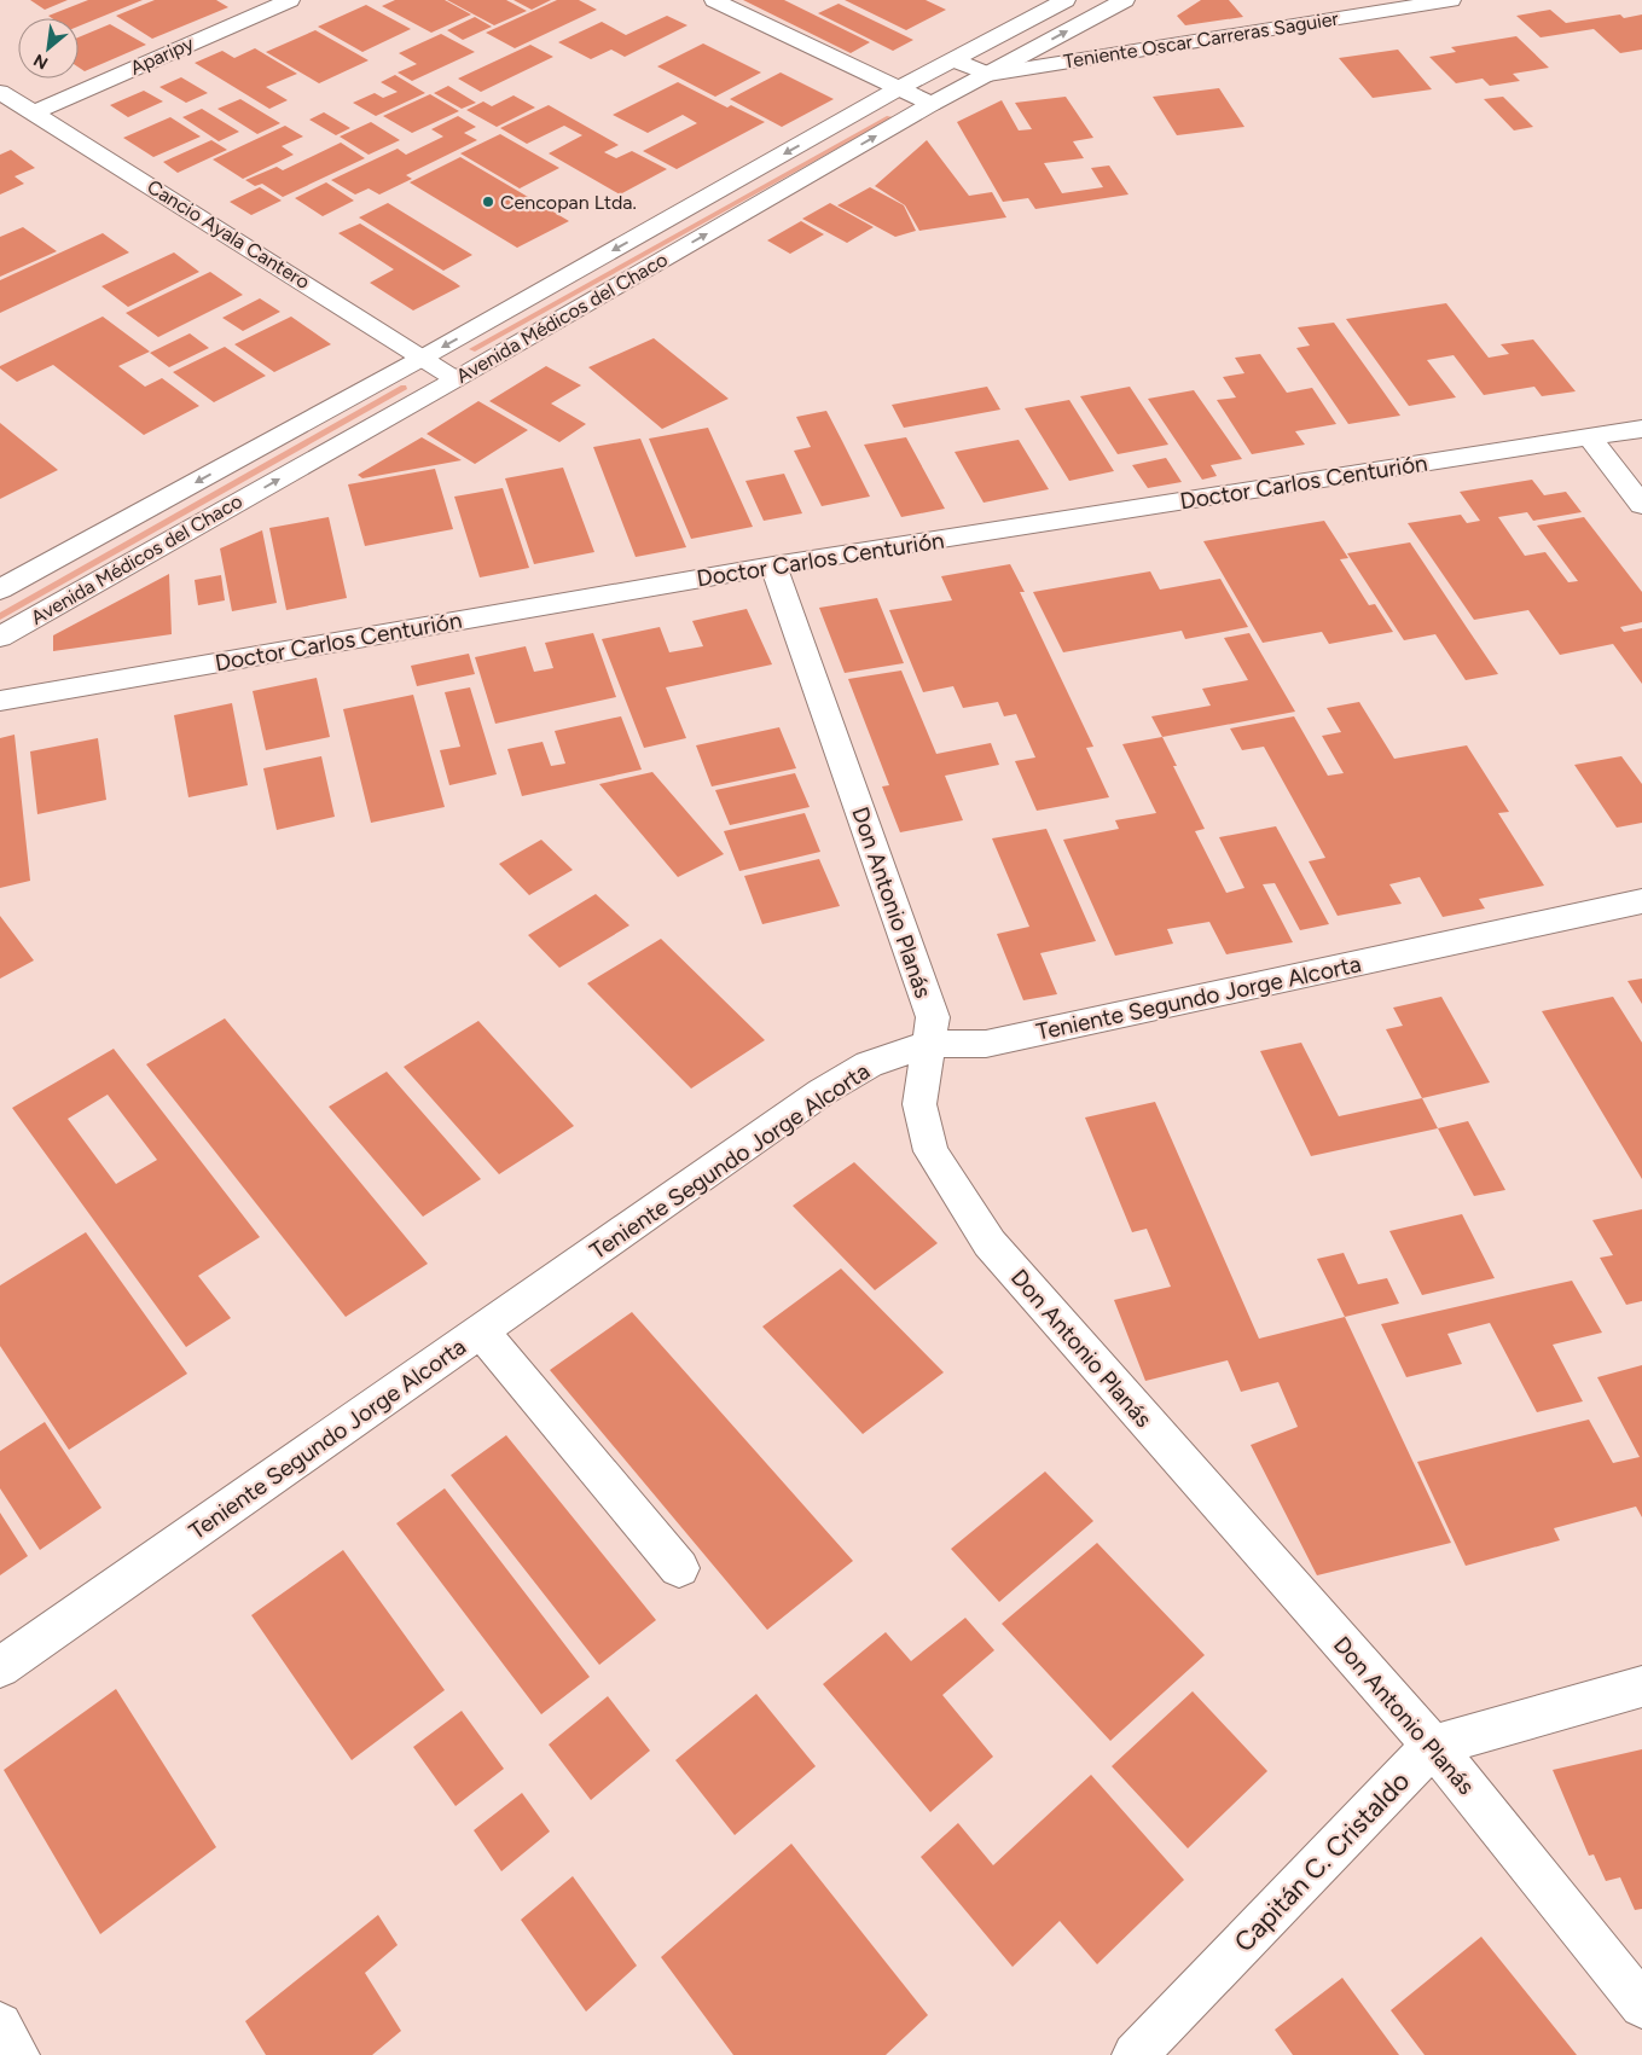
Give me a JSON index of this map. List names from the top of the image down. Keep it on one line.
{"streets":{"street":["Teniente Oscar Carreras Saguier","Aparipy","Cancio Ayala Cantero","Avenida Médicos del Chaco","Doctor Carlos Centurión","Don Antonio Planás","Teniente Segundo Jorge Alcorta","Capitán C. Cristaldo"]},"crossings":[["Teniente Oscar Carreras Saguier","Avenida Médicos del Chaco"],["Aparipy","Cancio Ayala Cantero"],["Cancio Ayala Cantero","Avenida Médicos del Chaco"],["Doctor Carlos Centurión","Don Antonio Planás"],["Don Antonio Planás","Teniente Segundo Jorge Alcorta"],["Don Antonio Planás","Capitán C. Cristaldo"]],"places":["Cencopan Ltda."],"north":"bottom left"}
